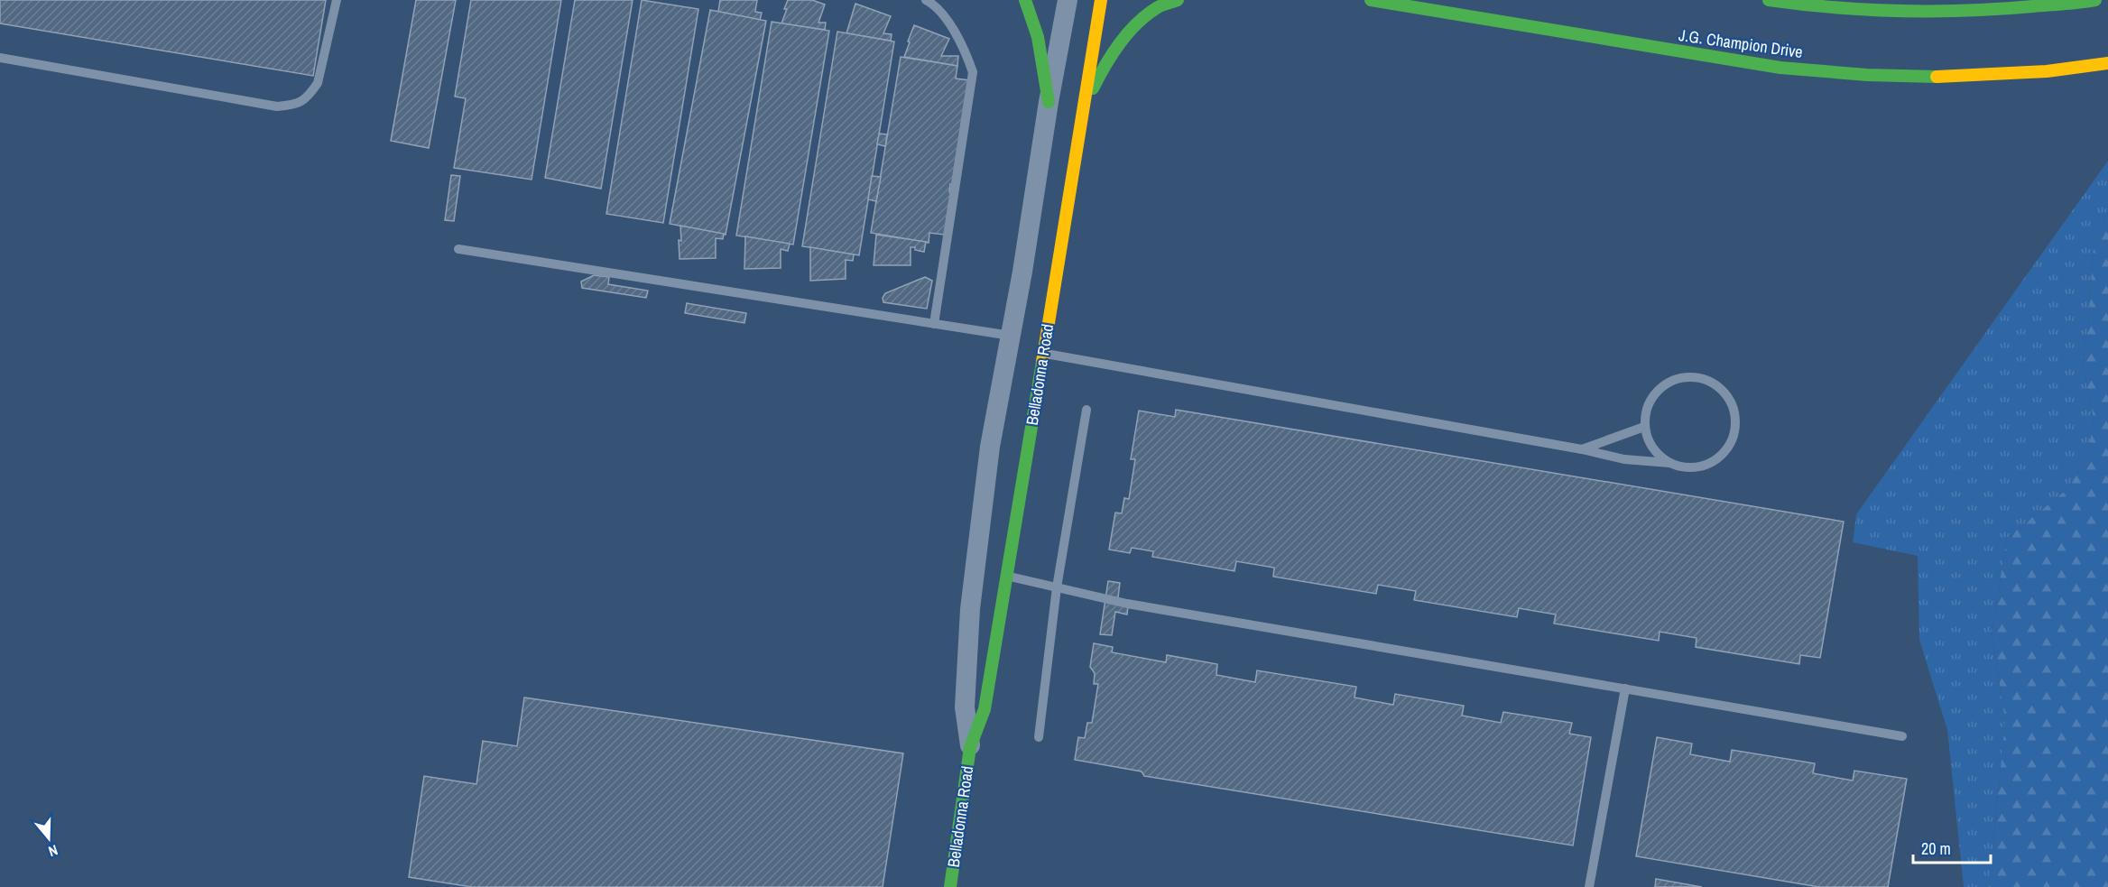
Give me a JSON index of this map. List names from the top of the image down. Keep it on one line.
{"streets":{"street":["J.G. Champion Drive","Belladonna Road"]},"scale_bar":"20 m","north":"bottom"}
